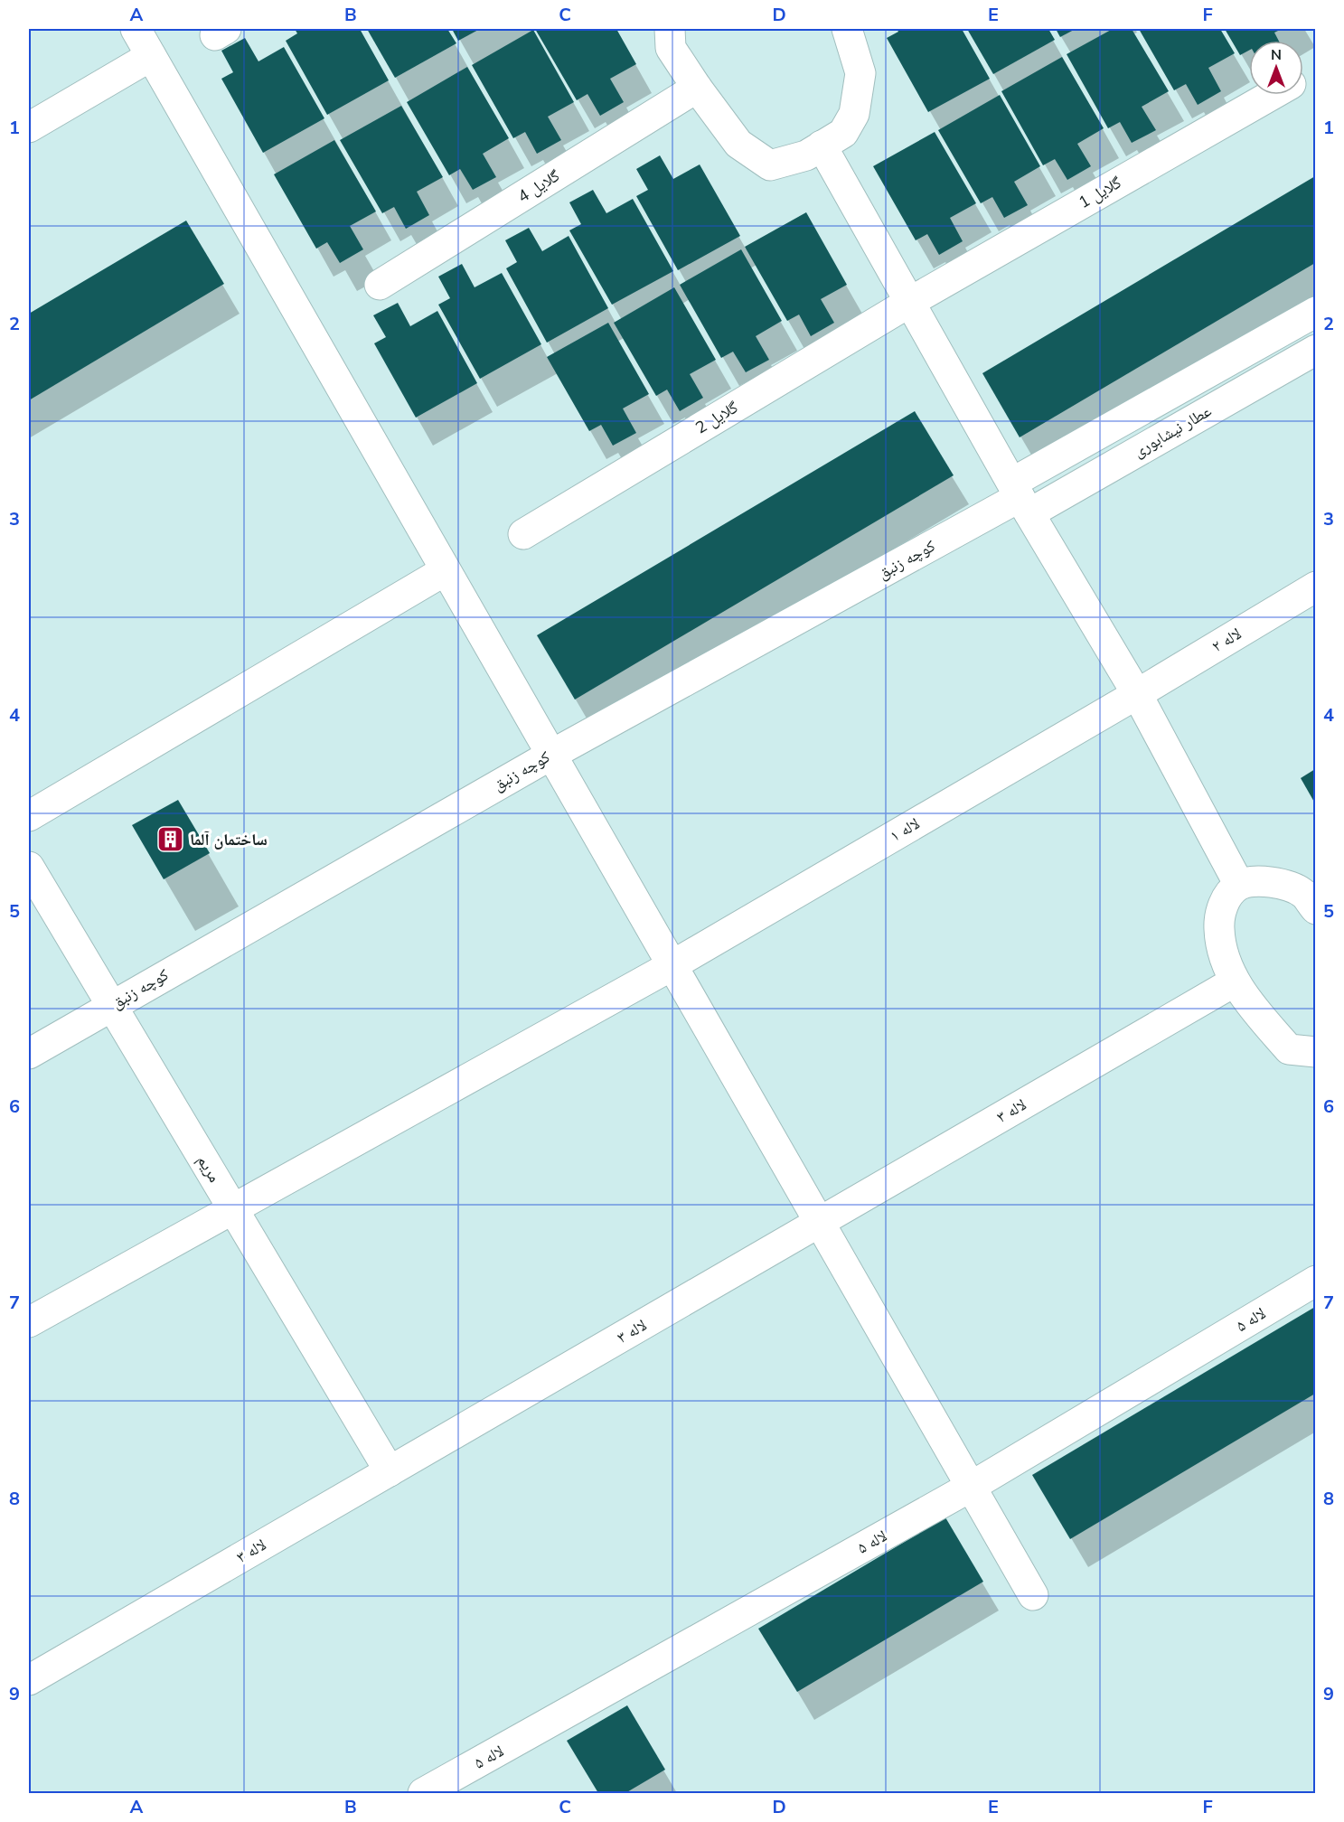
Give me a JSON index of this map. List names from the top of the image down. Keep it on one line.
{"streets":{"street":["گلایل 4","گلایل 1","گلایل 2","عطار نیشابوری","کوچه زنبق","لاله ۲","لاله ۱","لاله ۳","مریم","لاله ۵"]},"crossings":[["گلایل 1","گلایل 2"],["عطار نیشابوری","کوچه زنبق"],["کوچه زنبق","مریم"],["لاله ۲","لاله ۱"],["لاله ۱","مریم"],["لاله ۳","مریم"]],"places":{"building":["ساختمان آلما"]},"north":"top","grid":{"columns":["A","B","C","D","E","F"],"rows":["1","2","3","4","5","6","7","8","9"]}}
